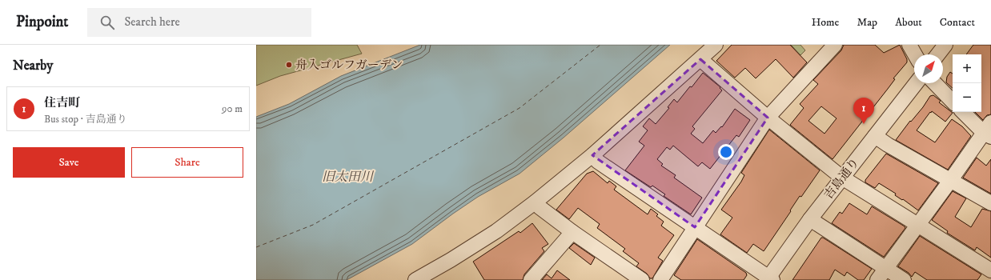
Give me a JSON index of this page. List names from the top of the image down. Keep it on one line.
{"streets":{"street":["吉島通り"]},"water":["旧太田川"],"places":["舟入ゴルフガーデン"],"north":"top right","page":{"header":"Pinpoint","search":"Search here","nav":["Home","Map","About","Contact"],"heading":"Nearby","map_buttons":["+","−"],"list":[{"mark":"1","name":"住吉町","note":"Bus stop · 吉島通り","value":"90 m"}],"pins":"1","buttons":["Save","Share"]}}
